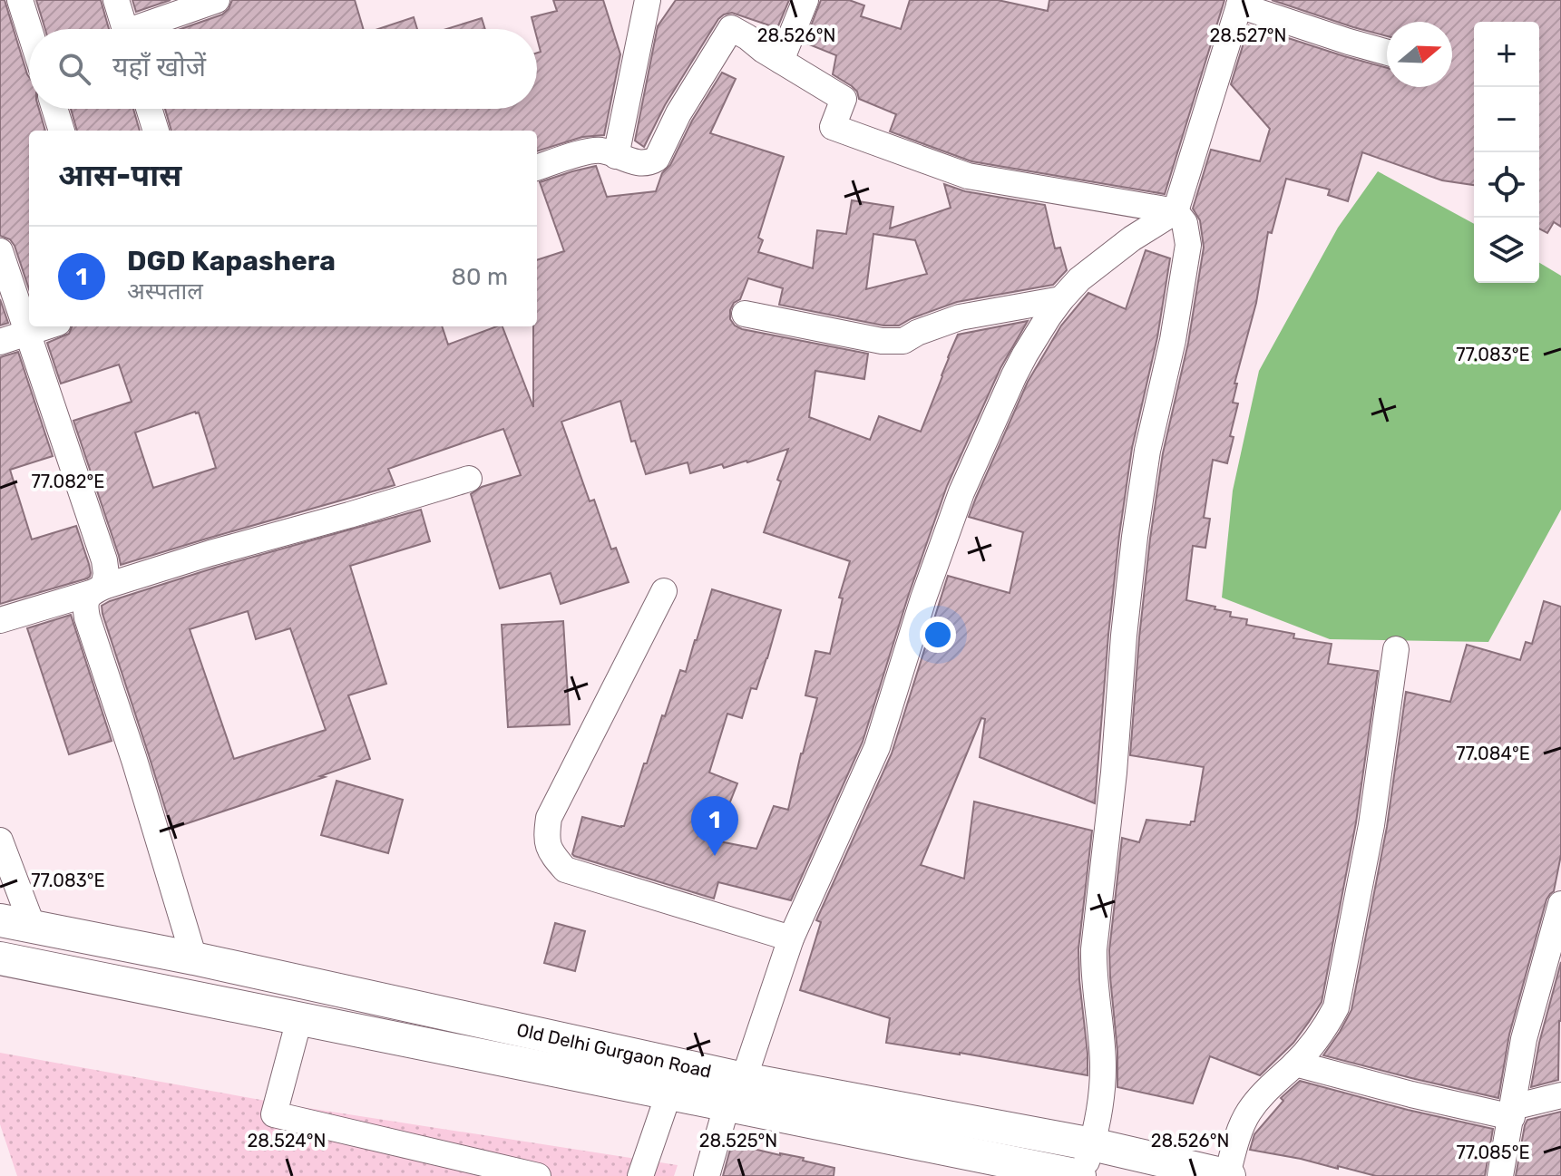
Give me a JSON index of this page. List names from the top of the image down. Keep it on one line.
{"streets":{"main road":["Old Delhi Gurgaon Road"]},"north":"right","page":{"map_buttons":["+","−"],"search":"यहाँ खोजें","heading":"आस-पास","list":[{"mark":"1","name":"DGD Kapashera","note":"अस्पताल","value":"80 m"}],"pins":"1"},"coordinates":["28.526°N","28.527°N","77.083°E","77.082°E","77.084°E","28.524°N","28.525°N","77.085°E"]}
